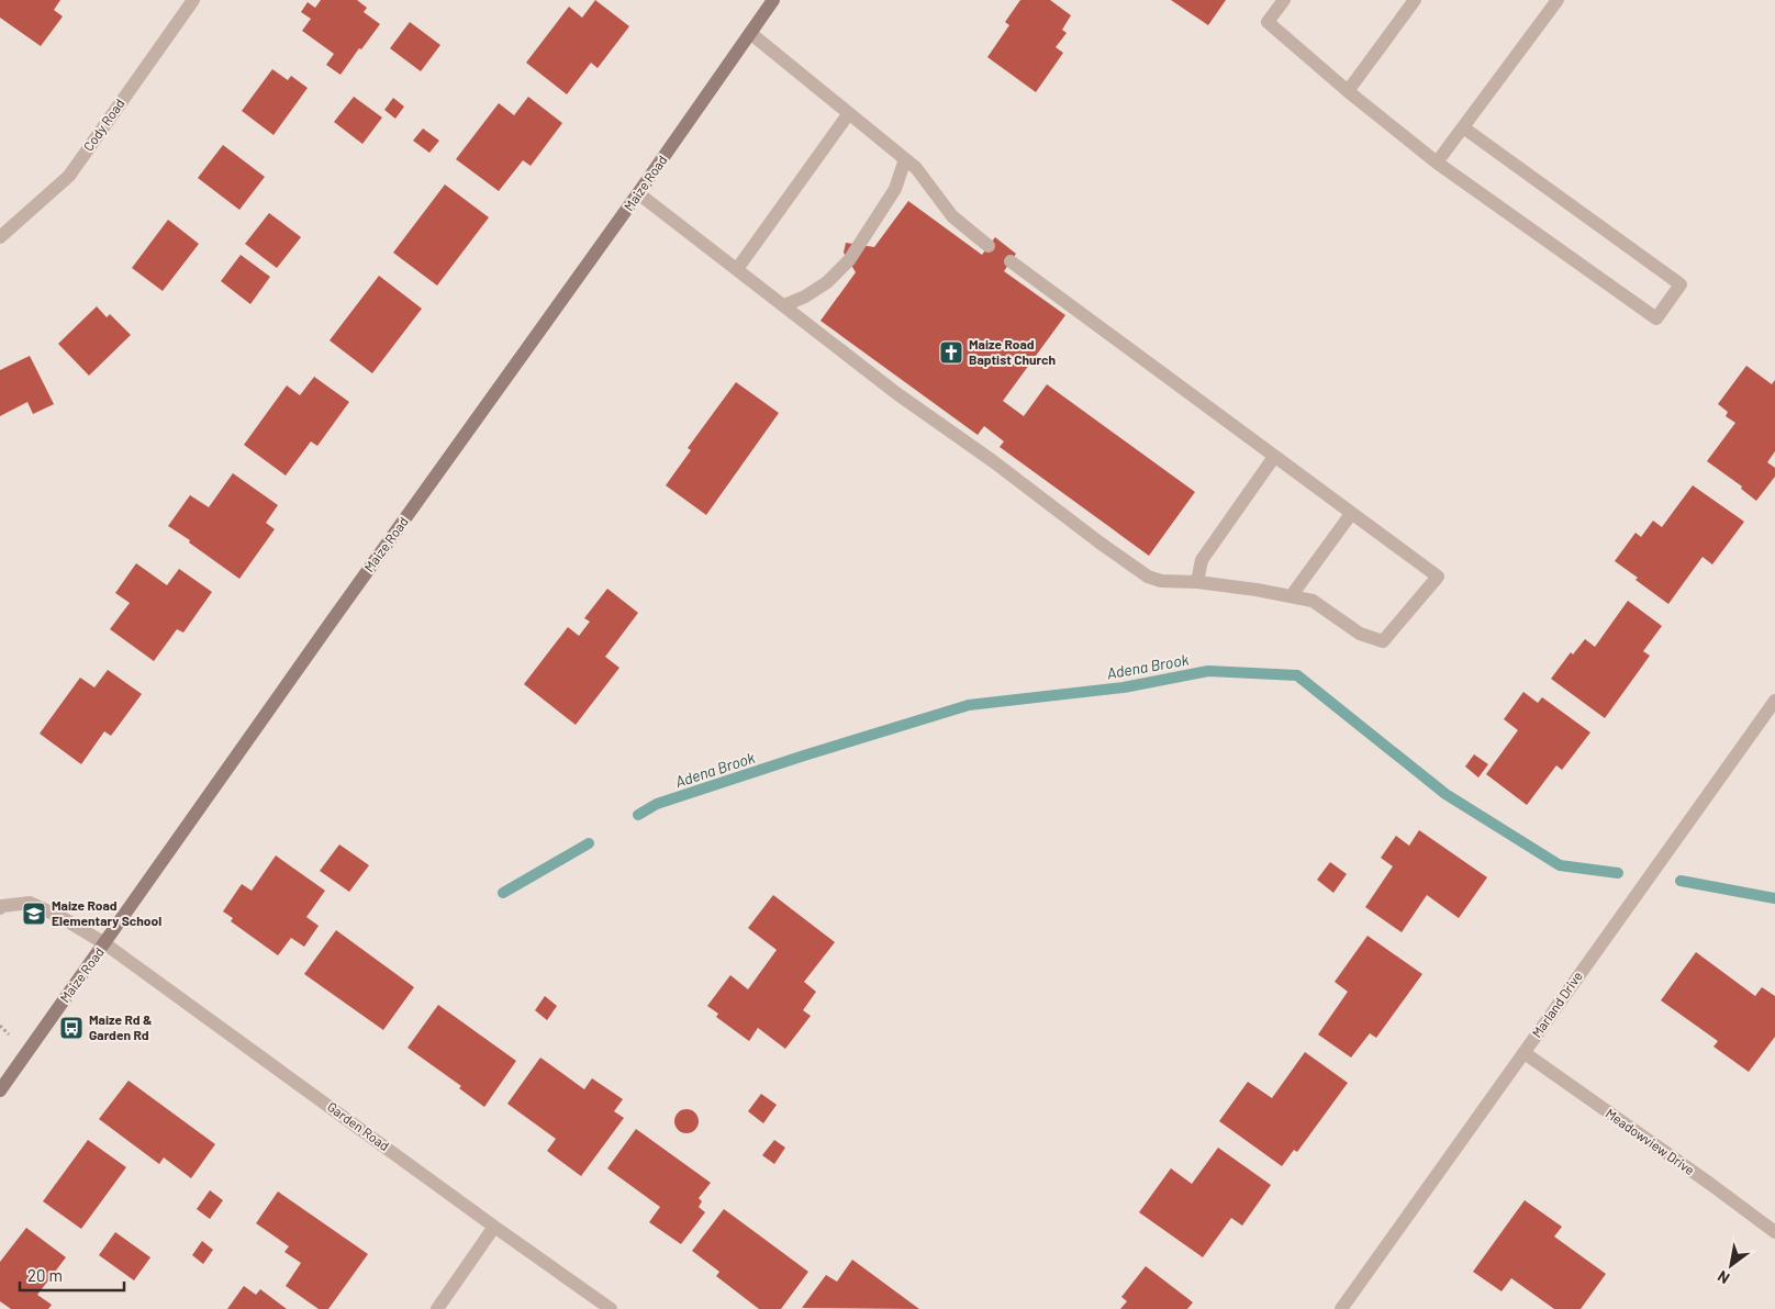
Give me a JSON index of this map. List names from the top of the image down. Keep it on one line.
{"streets":{"street":["Cody Road","Maize Road","Marland Drive","Garden Road","Meadowview Drive"]},"crossings":[["Maize Road","Garden Road"],["Marland Drive","Meadowview Drive"]],"water":["Adena Brook"],"places":{"church":["Maize Road Baptist Church"],"school or university":["Maize Road Elementary School"],"bus stop":["Maize Rd & Garden Rd"]},"scale_bar":"20 m","north":"bottom left"}
